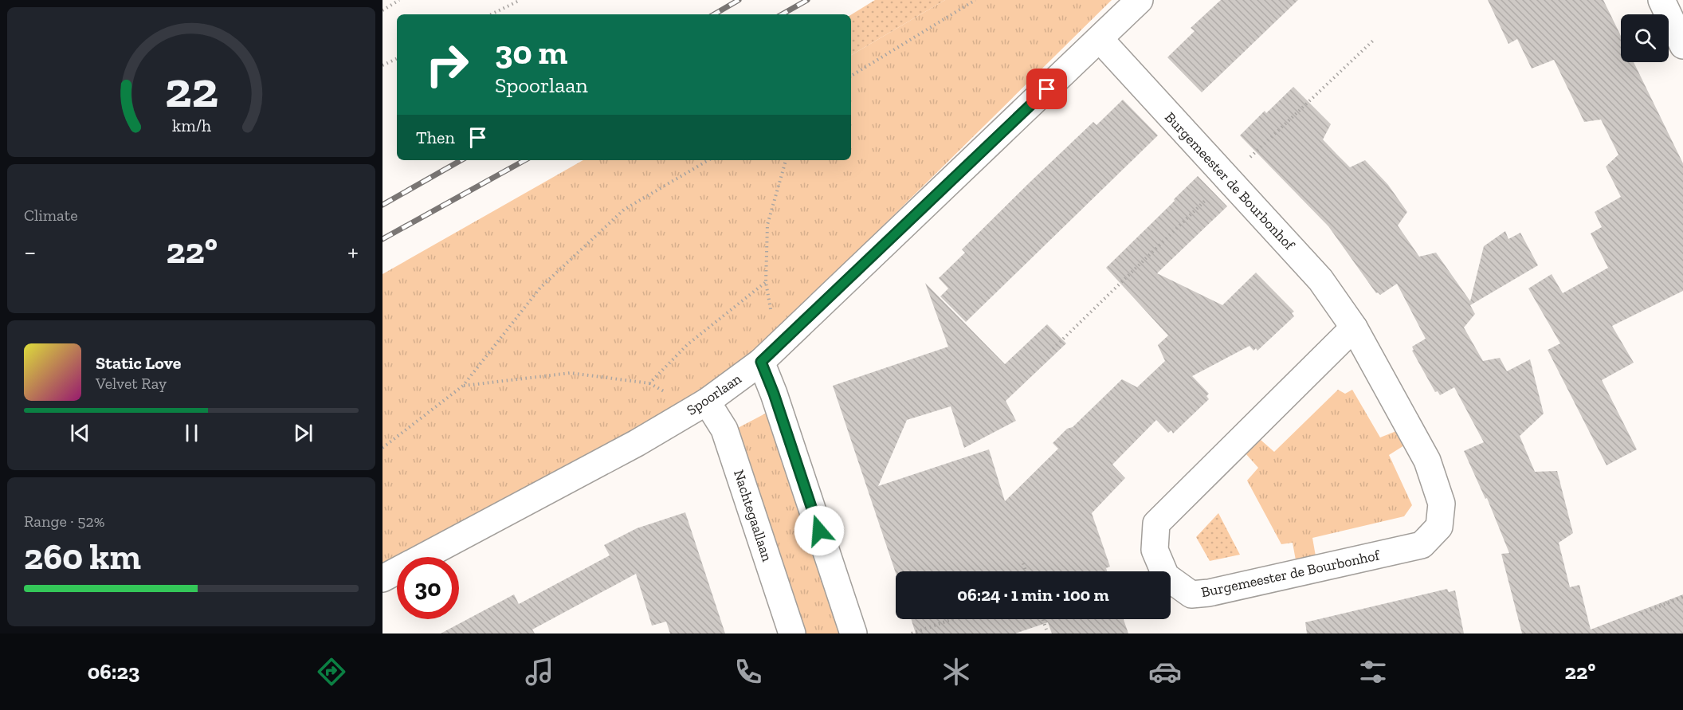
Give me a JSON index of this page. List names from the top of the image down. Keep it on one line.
{"streets":{"street":["Burgemeester de Bourbonhof","Spoorlaan","Nachtegaallaan"]},"crossings":[["Burgemeester de Bourbonhof","Spoorlaan"],["Spoorlaan","Nachtegaallaan"]],"page":{"turn":["30 m","Spoorlaan"],"then":"Then","tile":["Climate",["Range · 52%","260 km"]],"heat":["−","22°","+"],"song":["Static Love","Velvet Ray"],"limit":"30","trip":"06:24 · 1 min · 100 m","tabs":["06:23","22°"],"gauge":["22","km/h"]}}
